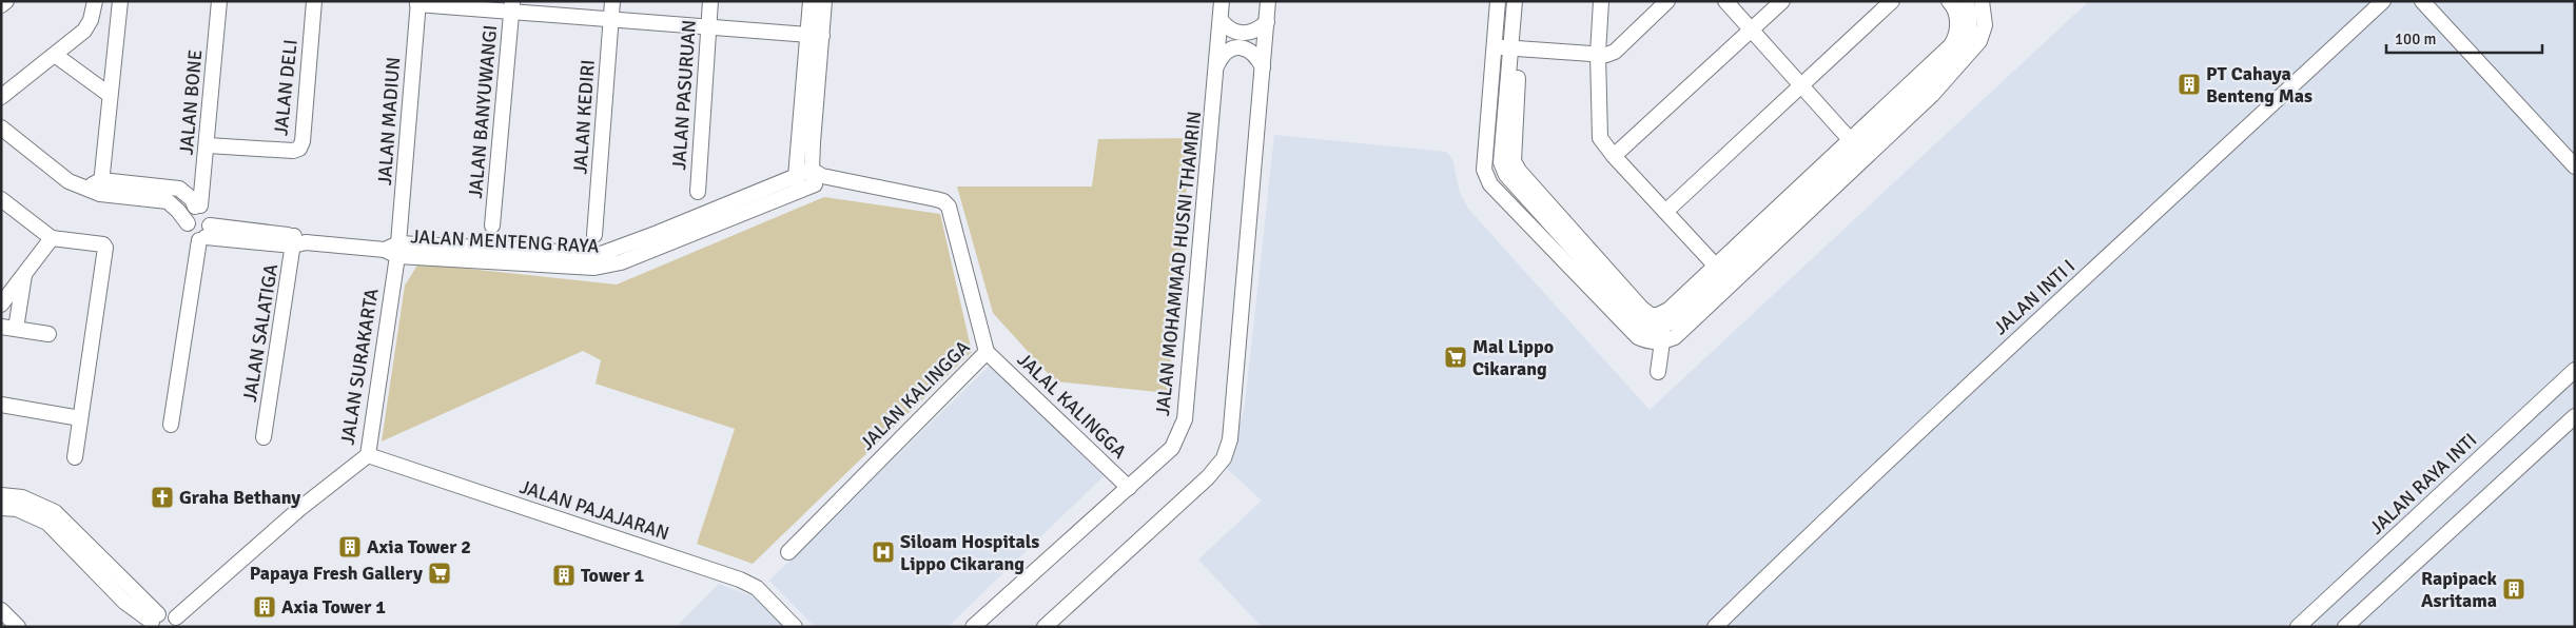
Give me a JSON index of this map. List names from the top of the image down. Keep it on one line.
{"streets":{"street":["JALAN DELI","JALAN PASURUAN","JALAN BONE","JALAN BANYUWANGI","JALAN KEDIRI","JALAN MADIUN","JALAN MENTENG RAYA","JALAN MOHAMMAD HUSNI THAMRIN","JALAN INTI I","JALAN SALATIGA","JALAN SURAKARTA","JALAN KALINGGA","JALAL KALINGGA","JALAN RAYA INTI","JALAN PAJAJARAN"]},"crossings":[["JALAN DELI","JALAN BONE"],["JALAN MADIUN","JALAN MENTENG RAYA"],["JALAN MADIUN","JALAN SURAKARTA"],["JALAN MENTENG RAYA","JALAN SALATIGA"],["JALAN MENTENG RAYA","JALAN SURAKARTA"],["JALAN MENTENG RAYA","JALAN KALINGGA"],["JALAN MOHAMMAD HUSNI THAMRIN","JALAL KALINGGA"],["JALAN SURAKARTA","JALAN PAJAJARAN"],["JALAN KALINGGA","JALAL KALINGGA"]],"places":{"building":["PT Cahaya Benteng Mas","Axia Tower 2","Tower 1","Rapipack Asritama","Axia Tower 1"],"supermarket":["Mal Lippo Cikarang","Papaya Fresh Gallery"],"church":["Graha Bethany"],"hospital":["Siloam Hospitals Lippo Cikarang"]},"scale_bar":"100 m"}
